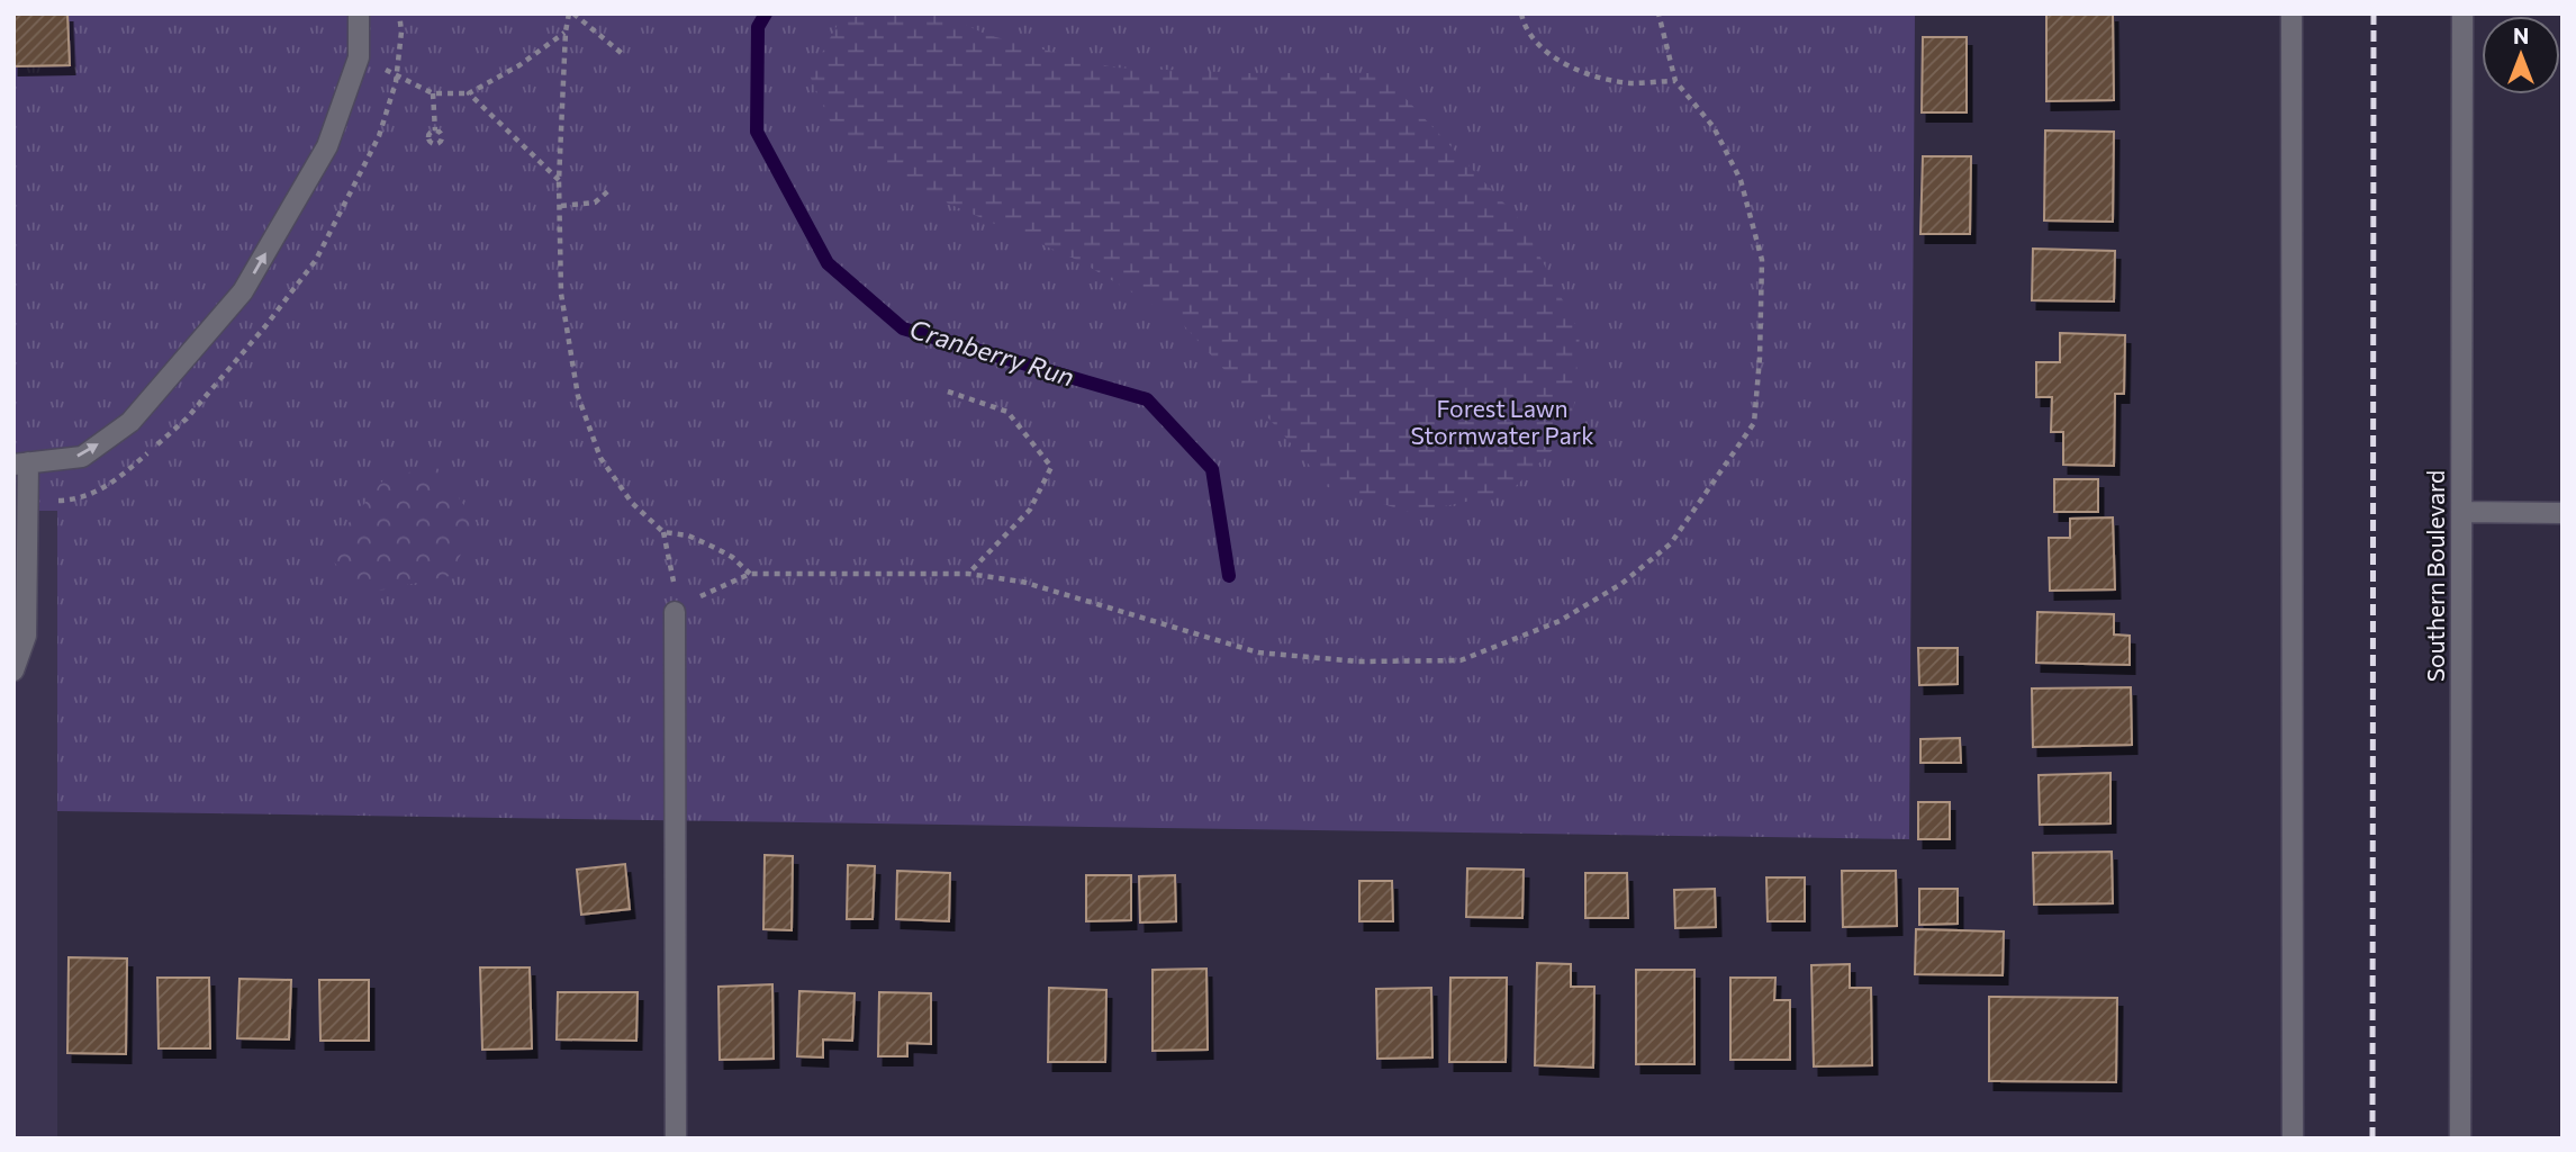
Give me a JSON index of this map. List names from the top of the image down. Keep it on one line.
{"streets":{"street":["Southern Boulevard"]},"water":["Cranberry Run"],"parks":["Forest Lawn Stormwater Park"],"north":"top"}
